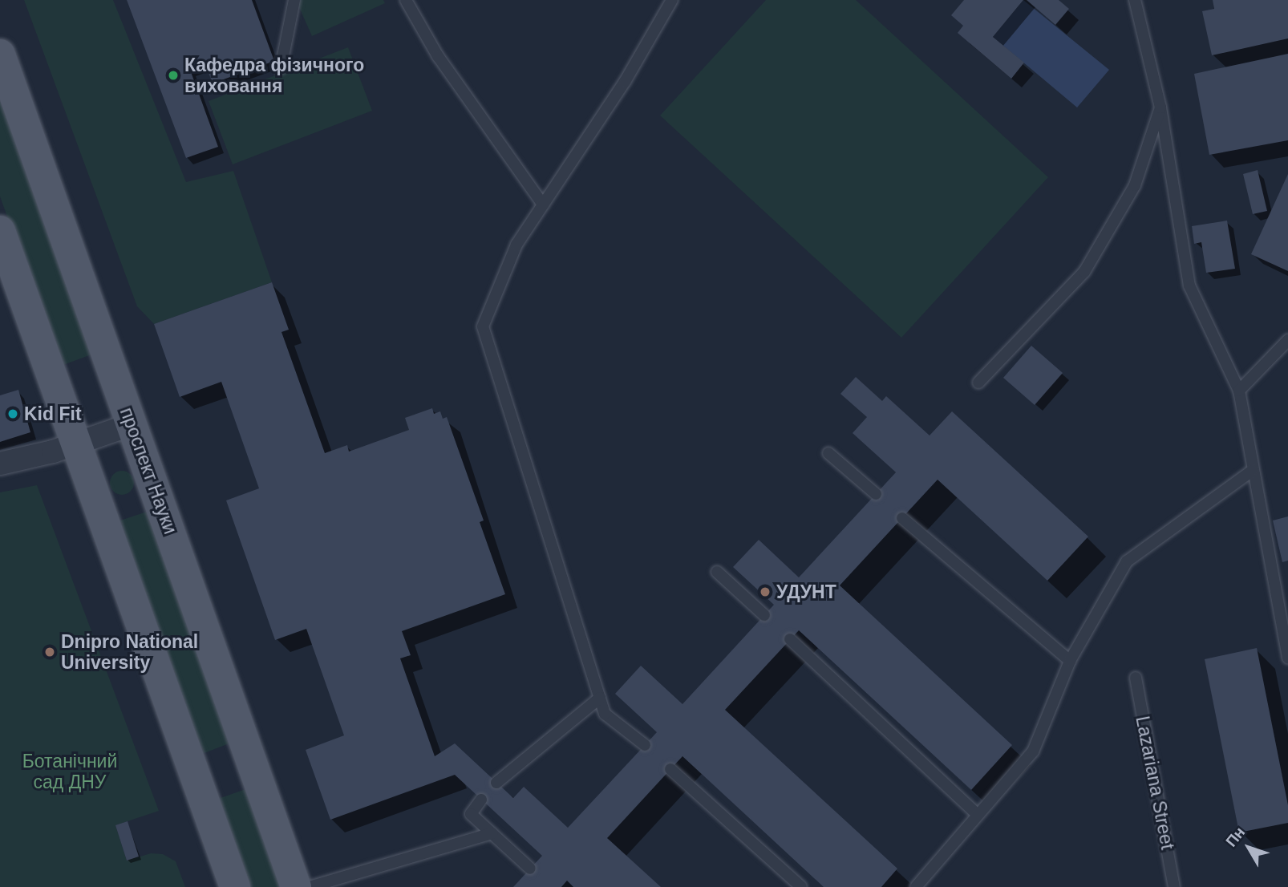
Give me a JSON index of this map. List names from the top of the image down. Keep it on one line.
{"streets":{"main road":["проспект Науки"],"lane":["Lazariana Street"]},"parks":["Ботанічний сад ДНУ"],"places":["Кафедра фізичного виховання","Kid Fit","УДУНТ","Dnipro National University"],"north":"top left"}
